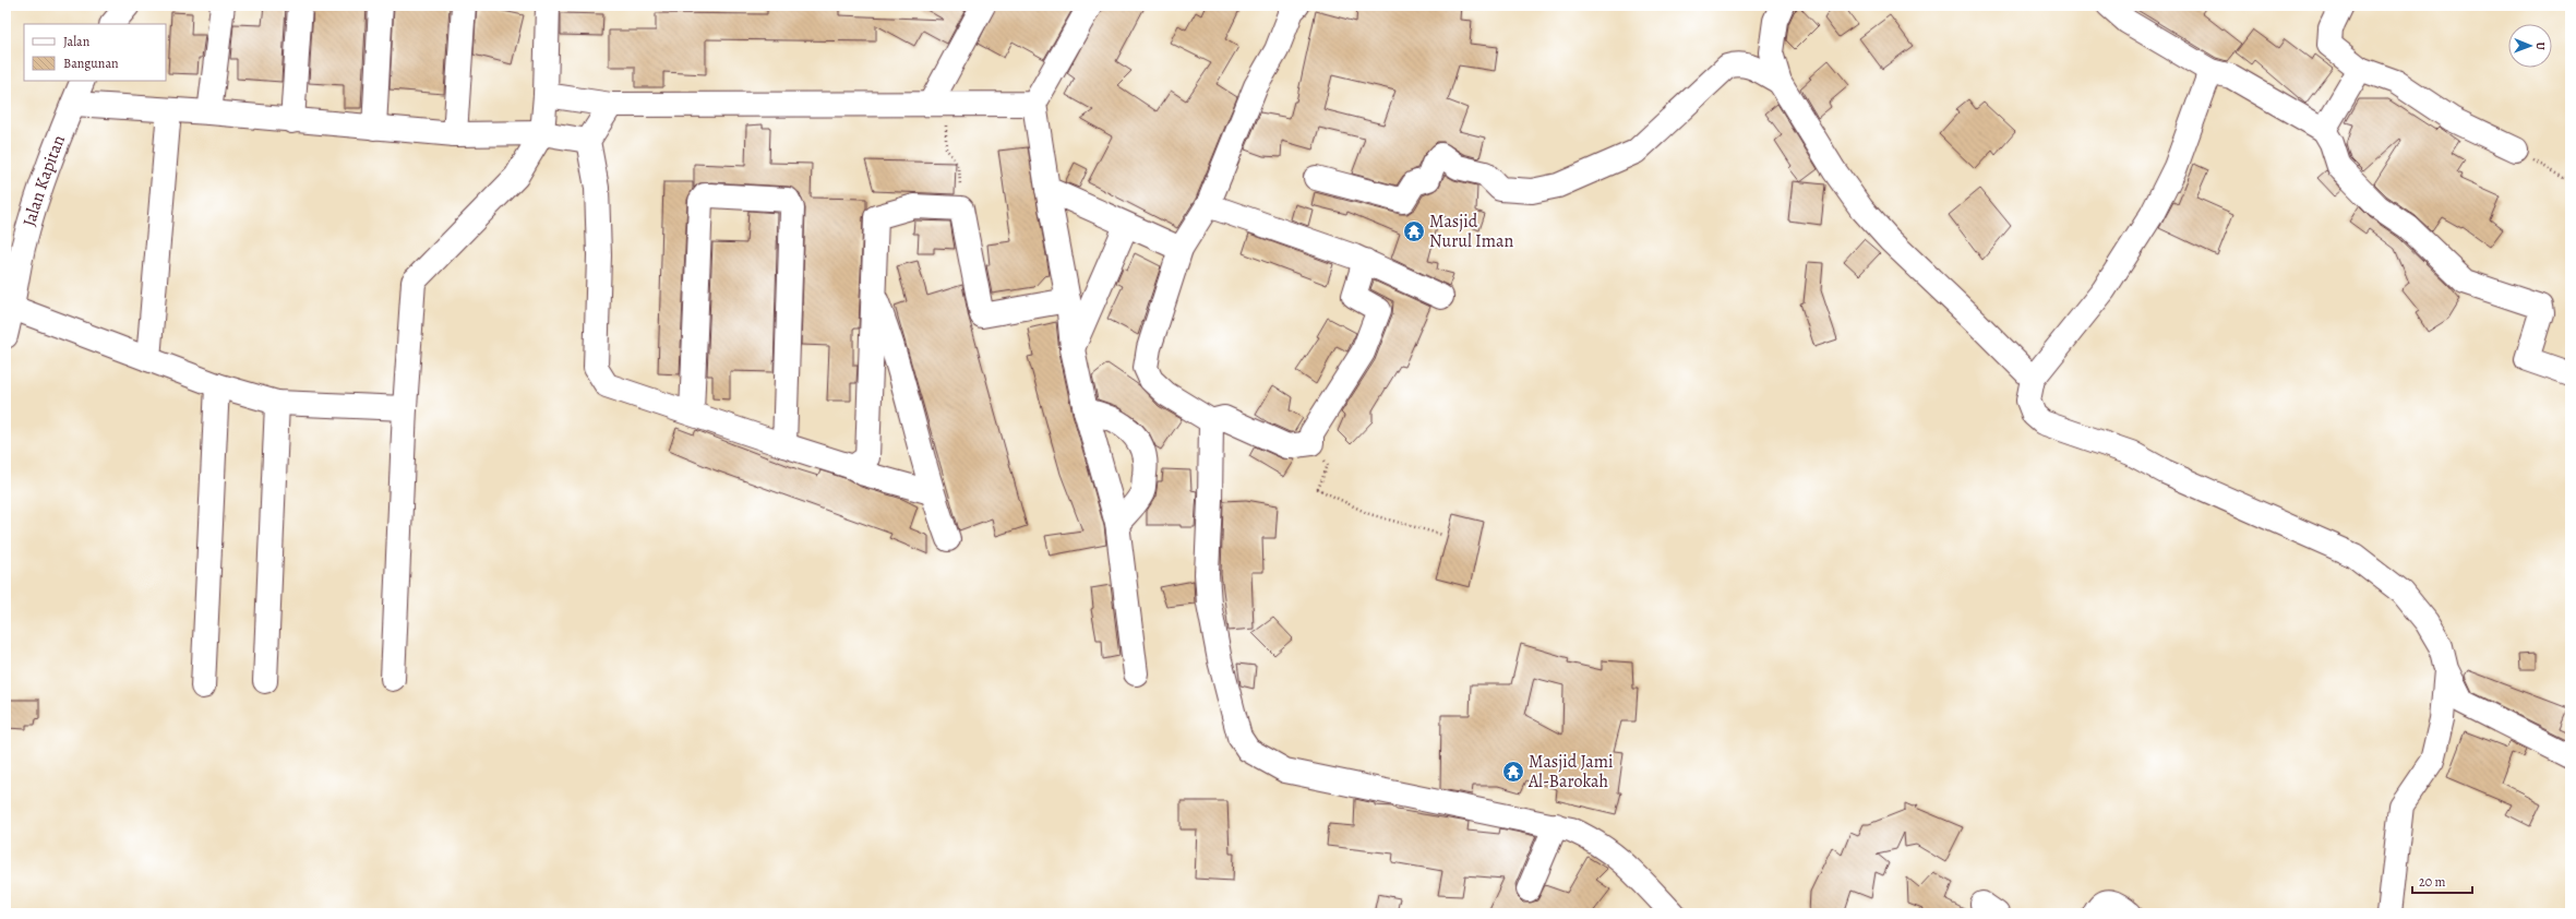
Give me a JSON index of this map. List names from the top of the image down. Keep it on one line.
{"streets":{"street":["Jalan Kapitan"]},"places":{"temple":["Masjid Nurul Iman","Masjid Jami Al-Barokah"]},"legend":["Jalan","Bangunan"],"scale_bar":"20 m","north":"right"}
